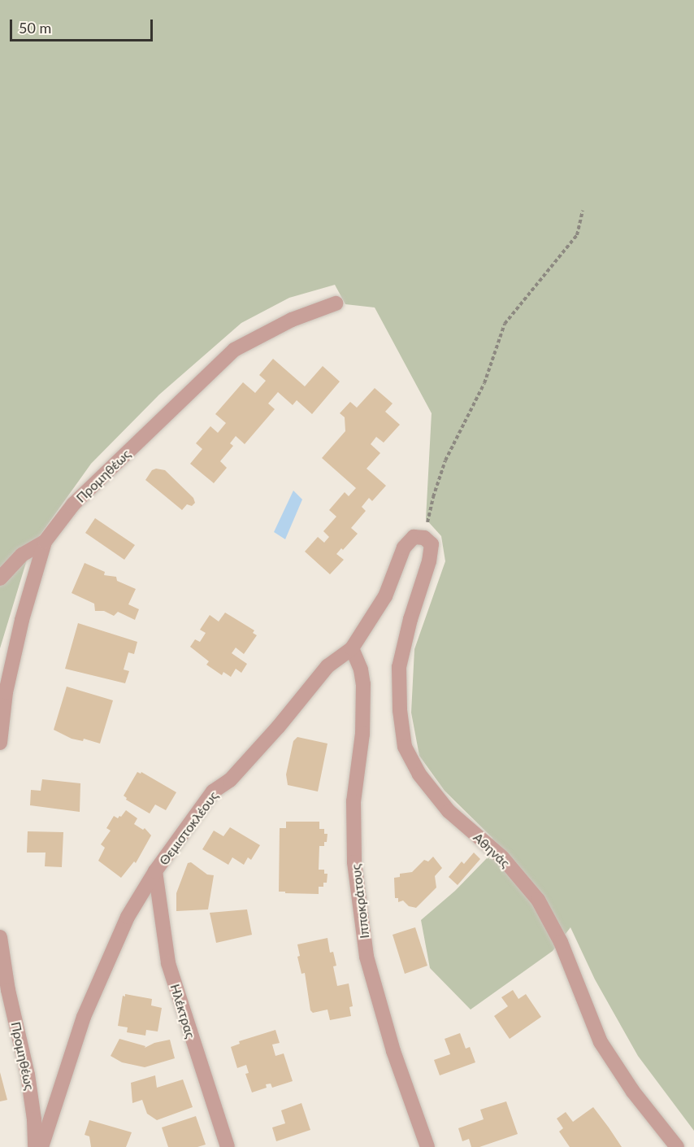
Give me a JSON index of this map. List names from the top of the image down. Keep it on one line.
{"streets":{"street":["Προμηθέως","Θεμιστοκλέους","Αθηνάς","Ιπποκράτους","Ηλέκτρας"]},"crossings":[["Θεμιστοκλέους","Αθηνάς"],["Θεμιστοκλέους","Ιπποκράτους"],["Θεμιστοκλέους","Ηλέκτρας"]],"scale_bar":"50 m"}
